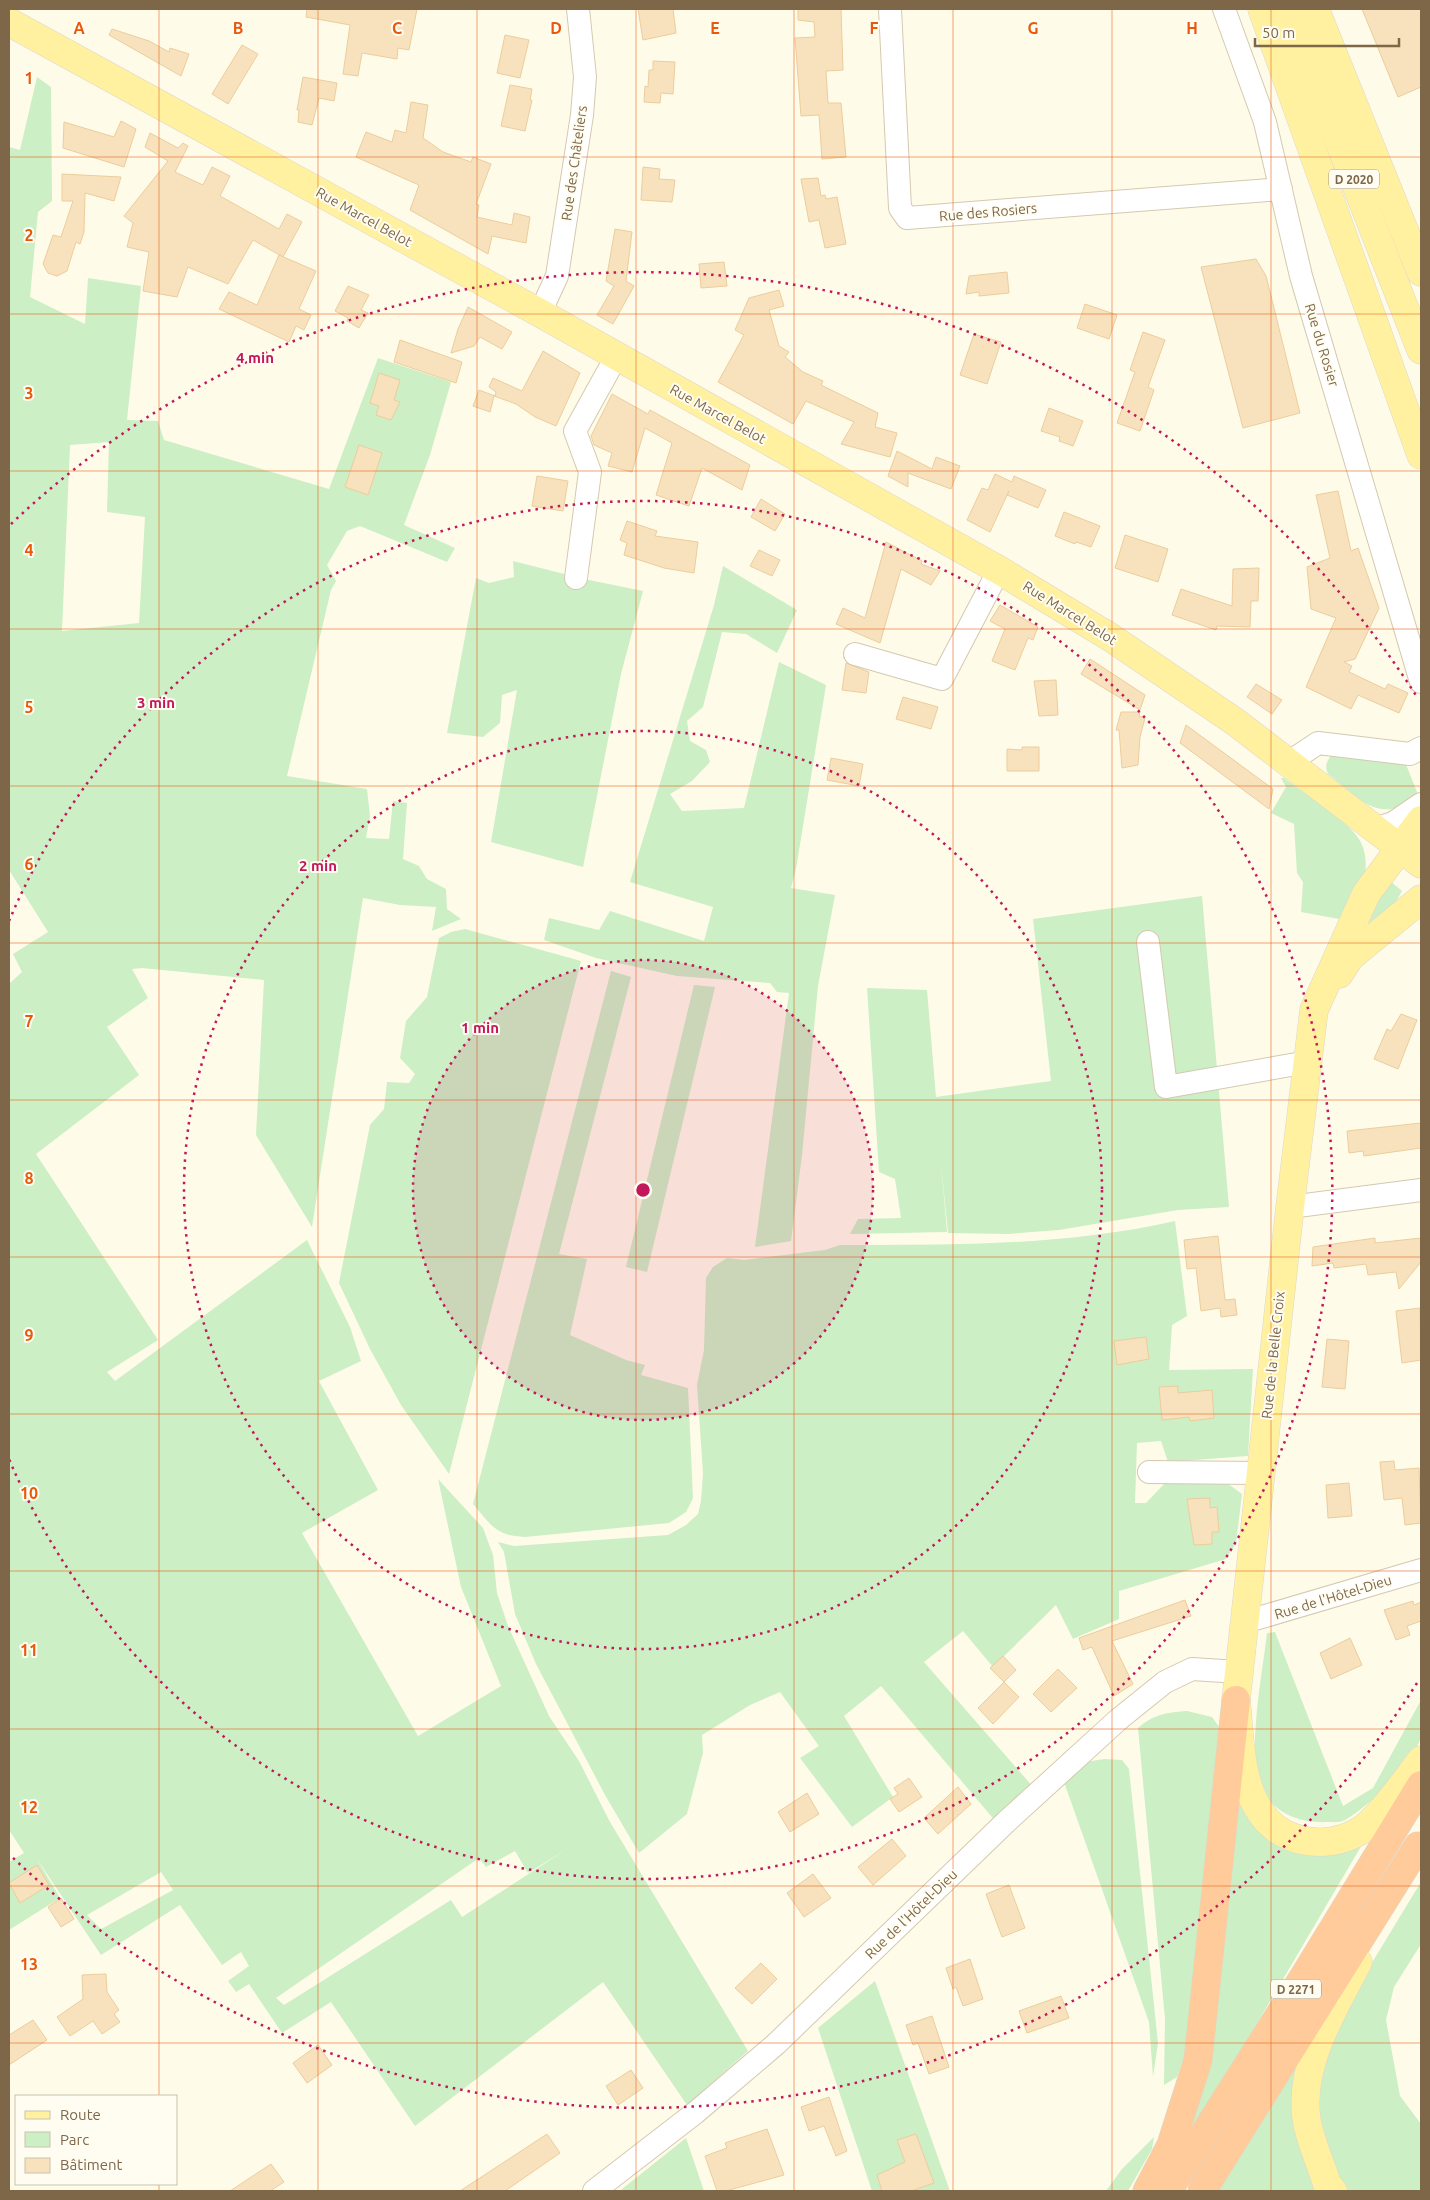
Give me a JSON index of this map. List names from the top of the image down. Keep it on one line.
{"streets":{"highway":["D 2271"],"main road":["D 2020","Rue Marcel Belot","Rue de la Belle Croix"],"street":["Rue des Châteliers","Rue des Rosiers","Rue du Rosier","Rue de l'Hôtel-Dieu"]},"crossings":[["Rue des Châteliers","Rue Marcel Belot"],["Rue des Rosiers","Rue du Rosier"],["Rue Marcel Belot","Rue de la Belle Croix"],["Rue de la Belle Croix","Rue de l'Hôtel-Dieu"]],"legend":["Route","Parc","Bâtiment"],"scale_bar":"50 m","grid":{"columns":["A","B","C","D","E","F","G","H"],"rows":["1","2","3","4","5","6","7","8","9","10","11","12","13"]},"rings":["4 min","3 min","2 min","1 min"]}
